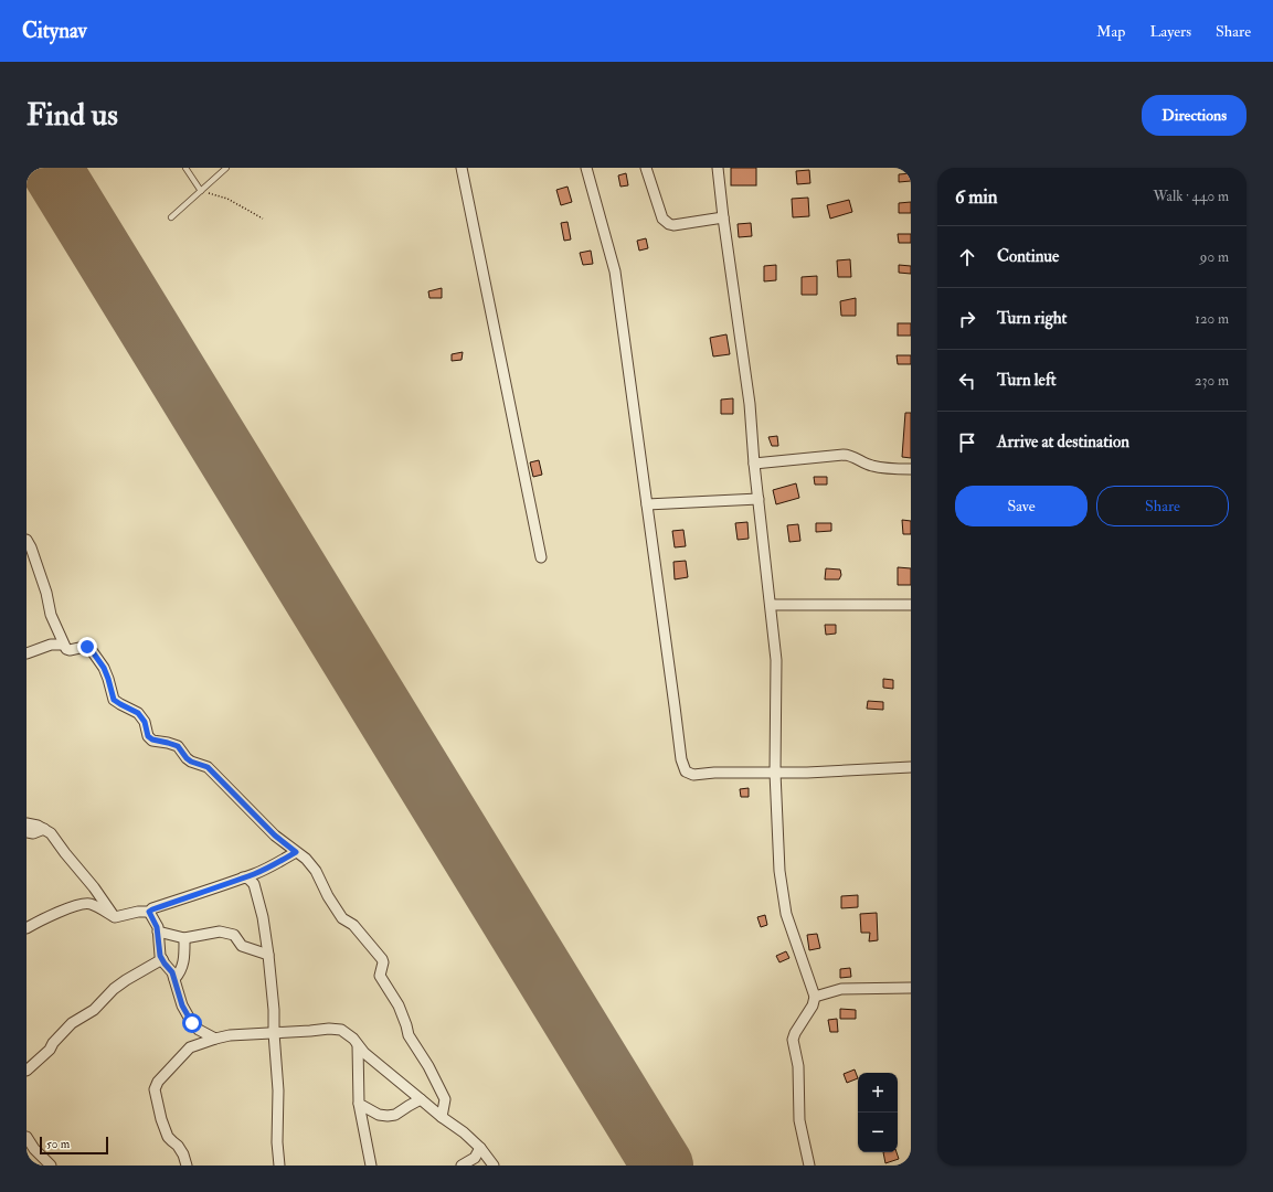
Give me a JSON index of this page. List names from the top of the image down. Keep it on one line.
{"scale_bar":"50 m","page":{"header":"Citynav","nav":["Map","Layers","Share"],"buttons":["Directions",["Save","Share"]],"title":"Find us","heading":["6 min","Walk · 440 m"],"list":[["Continue","90 m"],["Turn right","120 m"],["Turn left","230 m"],"Arrive at destination"],"map_buttons":["+","−"],"scale":"50 m"}}
